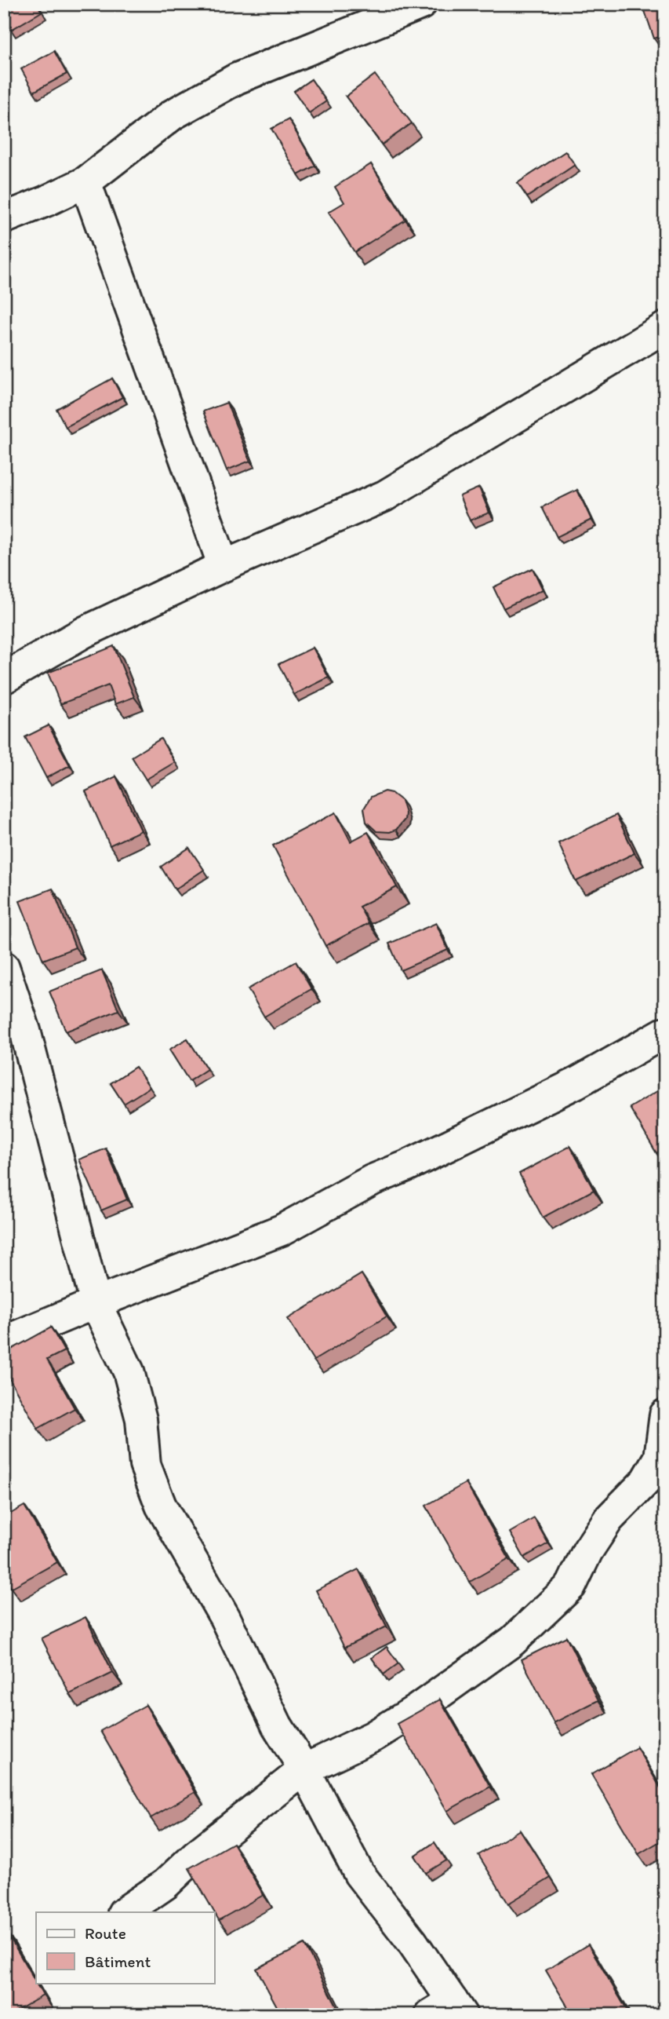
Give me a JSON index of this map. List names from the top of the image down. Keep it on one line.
{"legend":["Route","Bâtiment"]}
